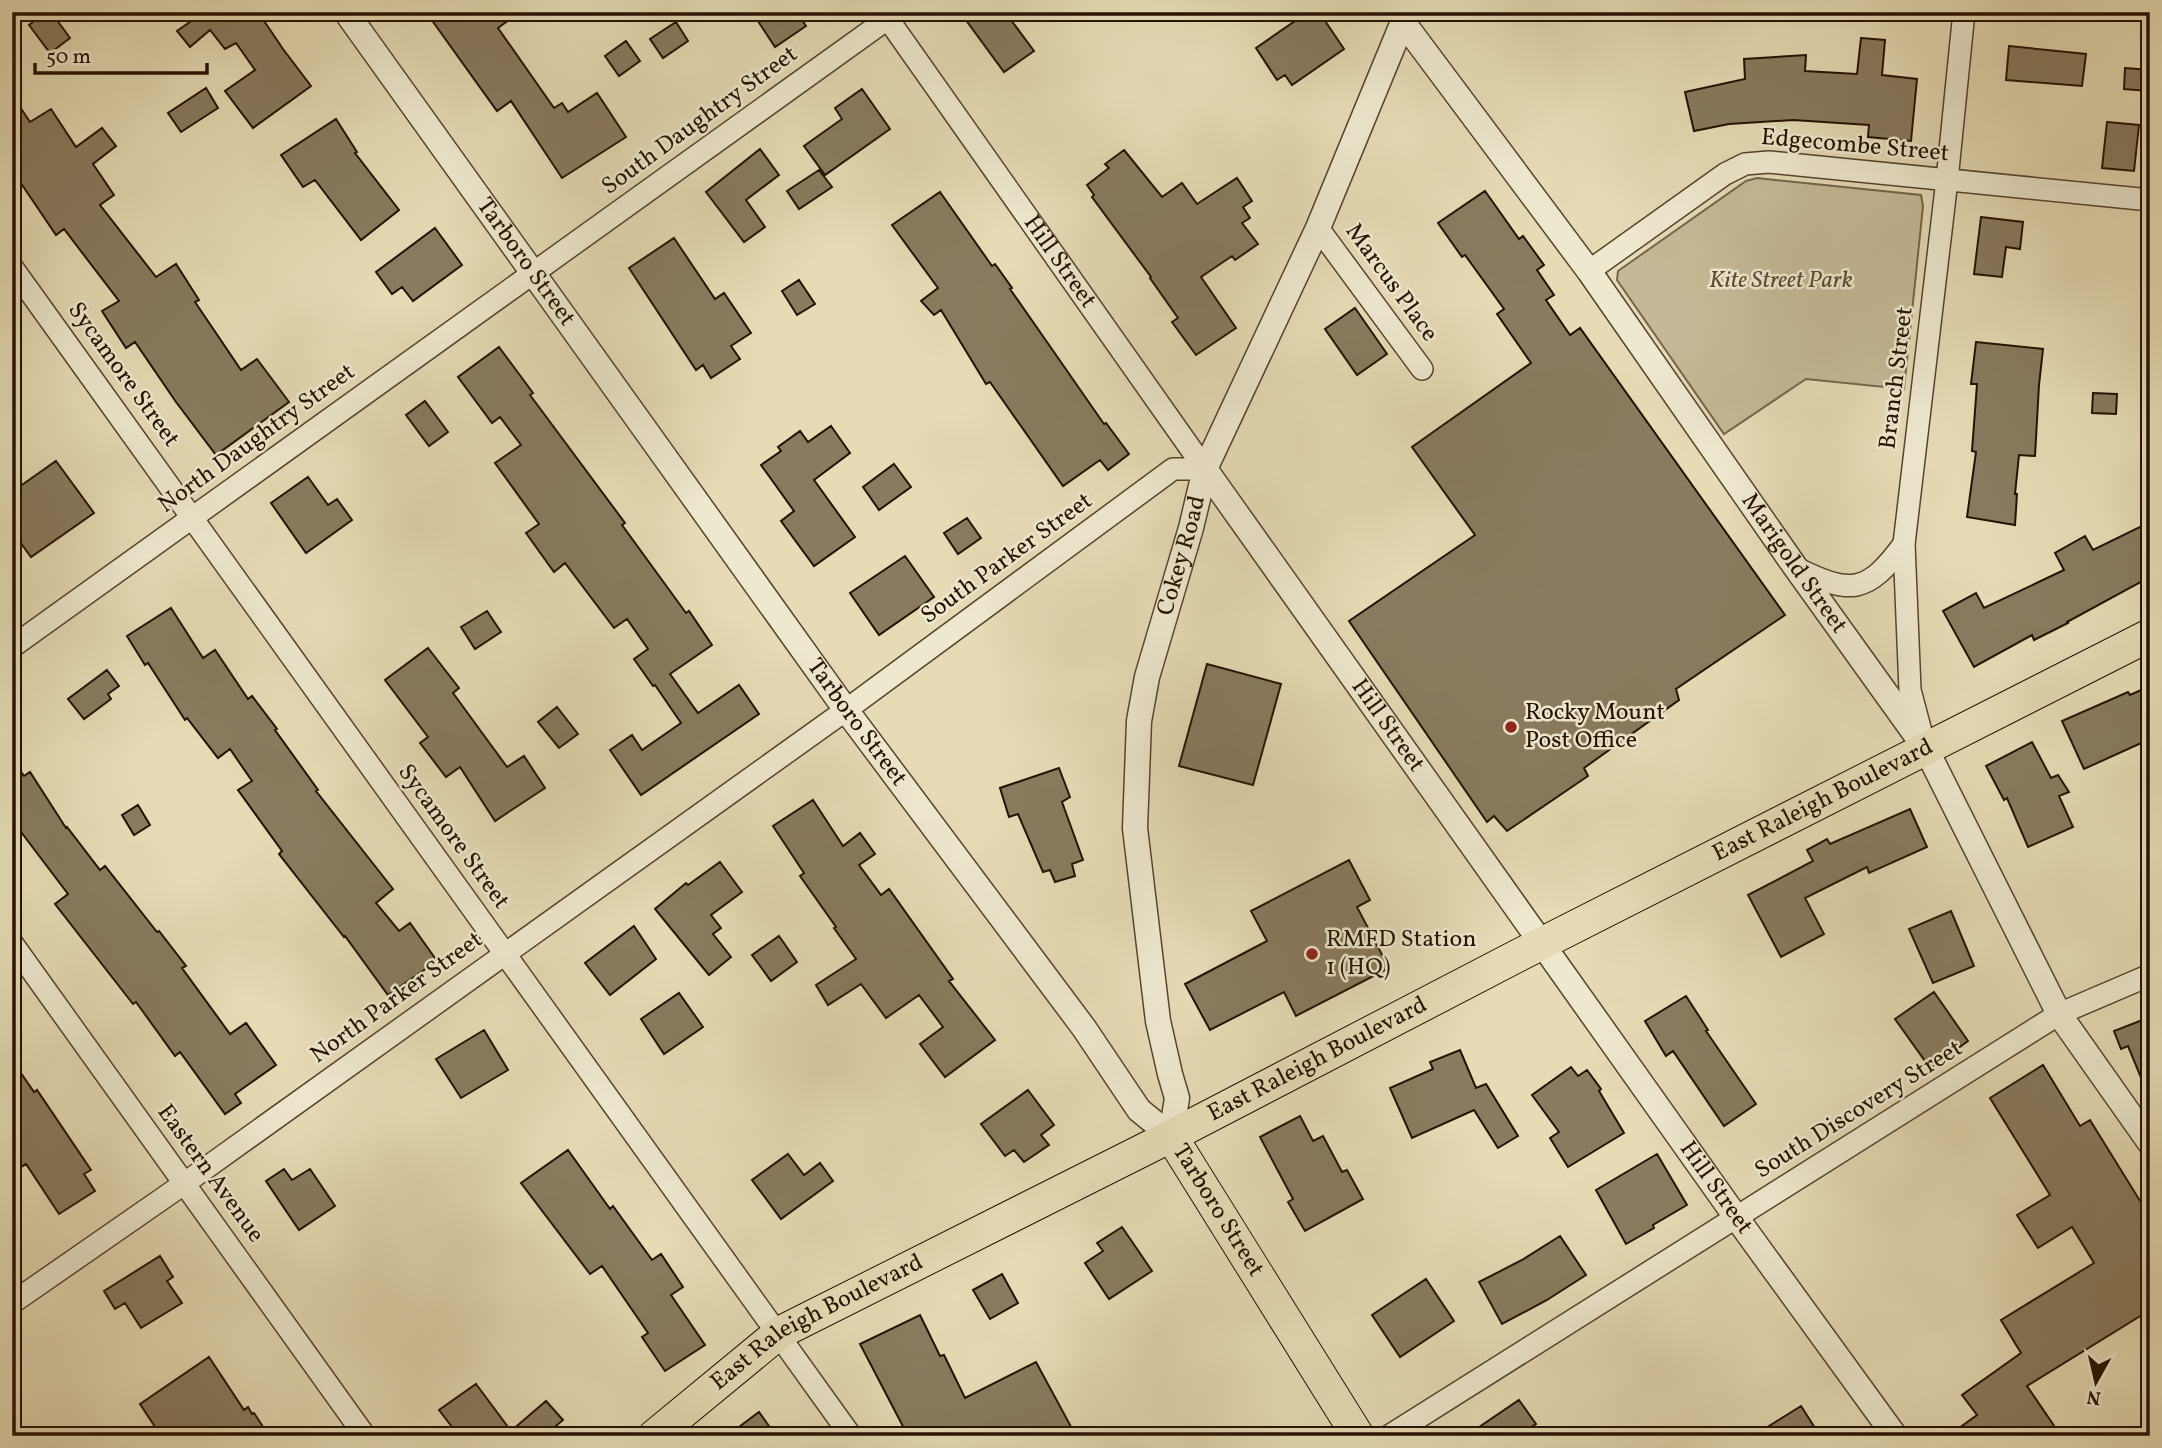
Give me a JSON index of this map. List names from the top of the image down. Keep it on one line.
{"streets":{"main road":["Tarboro Street","East Raleigh Boulevard"],"street":["South Daughtry Street","Edgecombe Street","Hill Street","Marcus Place","Sycamore Street","Branch Street","North Daughtry Street","Cokey Road","South Parker Street","Marigold Street","North Parker Street","South Discovery Street","Eastern Avenue"]},"crossings":[["South Daughtry Street","Tarboro Street"],["South Daughtry Street","Hill Street"],["South Daughtry Street","North Daughtry Street"],["Edgecombe Street","Branch Street"],["Edgecombe Street","Marigold Street"],["Tarboro Street","North Daughtry Street"],["Tarboro Street","Cokey Road"],["Tarboro Street","South Parker Street"],["Tarboro Street","East Raleigh Boulevard"],["Tarboro Street","North Parker Street"],["Hill Street","Cokey Road"],["Hill Street","South Parker Street"],["Hill Street","East Raleigh Boulevard"],["Hill Street","South Discovery Street"],["Marcus Place","Cokey Road"],["Sycamore Street","North Daughtry Street"],["Sycamore Street","East Raleigh Boulevard"],["Sycamore Street","North Parker Street"],["Branch Street","Marigold Street"],["Branch Street","East Raleigh Boulevard"],["Cokey Road","South Parker Street"],["Cokey Road","Marigold Street"],["Cokey Road","East Raleigh Boulevard"],["South Parker Street","North Parker Street"],["Marigold Street","East Raleigh Boulevard"],["Marigold Street","South Discovery Street"],["North Parker Street","Eastern Avenue"]],"parks":["Kite Street Park"],"places":["Rocky Mount Post Office","RMFD Station 1 (HQ)"],"scale_bar":"50 m","north":"bottom"}
